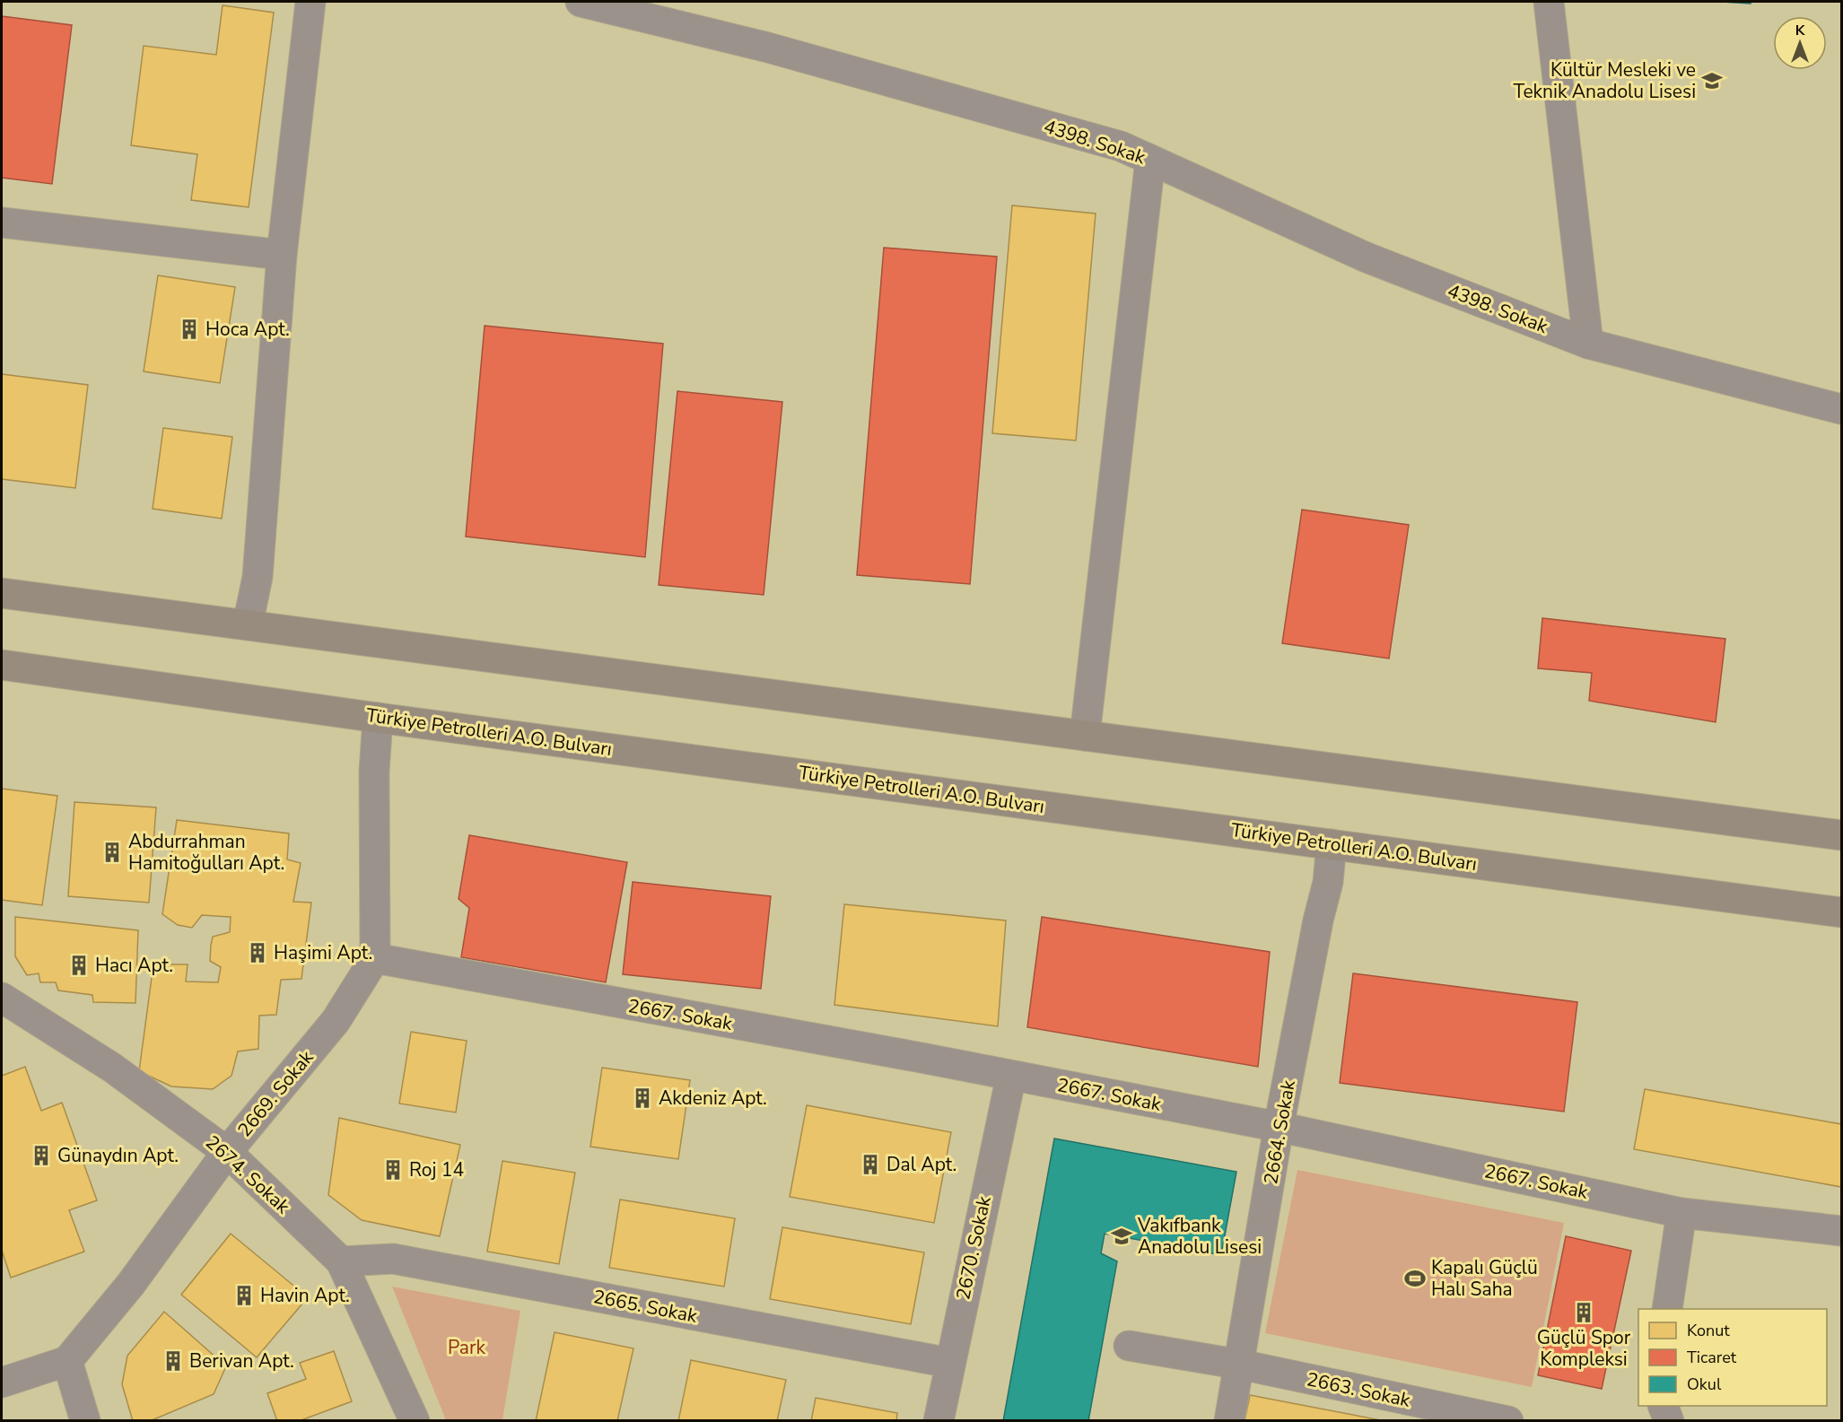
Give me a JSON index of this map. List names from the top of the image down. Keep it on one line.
{"streets":{"highway":["Türkiye Petrolleri A.O. Bulvarı"],"street":["4398. Sokak","2667. Sokak","2669. Sokak","2664. Sokak","2674. Sokak","2670. Sokak","2665. Sokak","2663. Sokak"]},"crossings":[["Türkiye Petrolleri A.O. Bulvarı","2664. Sokak"],["2667. Sokak","2669. Sokak"],["2667. Sokak","2664. Sokak"],["2667. Sokak","2670. Sokak"],["2669. Sokak","2674. Sokak"],["2664. Sokak","2663. Sokak"],["2674. Sokak","2665. Sokak"],["2670. Sokak","2665. Sokak"]],"parks":["Park"],"places":{"school or university":["Kültür Mesleki ve Teknik Anadolu Lisesi","Vakıfbank Anadolu Lisesi"],"building":["Hoca Apt.","Abdurrahman Hamitoğulları Apt.","Haşimi Apt.","Hacı Apt.","Akdeniz Apt.","Günaydın Apt.","Dal Apt.","Roj 14","Havin Apt.","Güçlü Spor Kompleksi","Berivan Apt."],"sports":["Kapalı Güçlü Halı Saha"]},"legend":["Konut","Ticaret","Okul"],"north":"top"}
